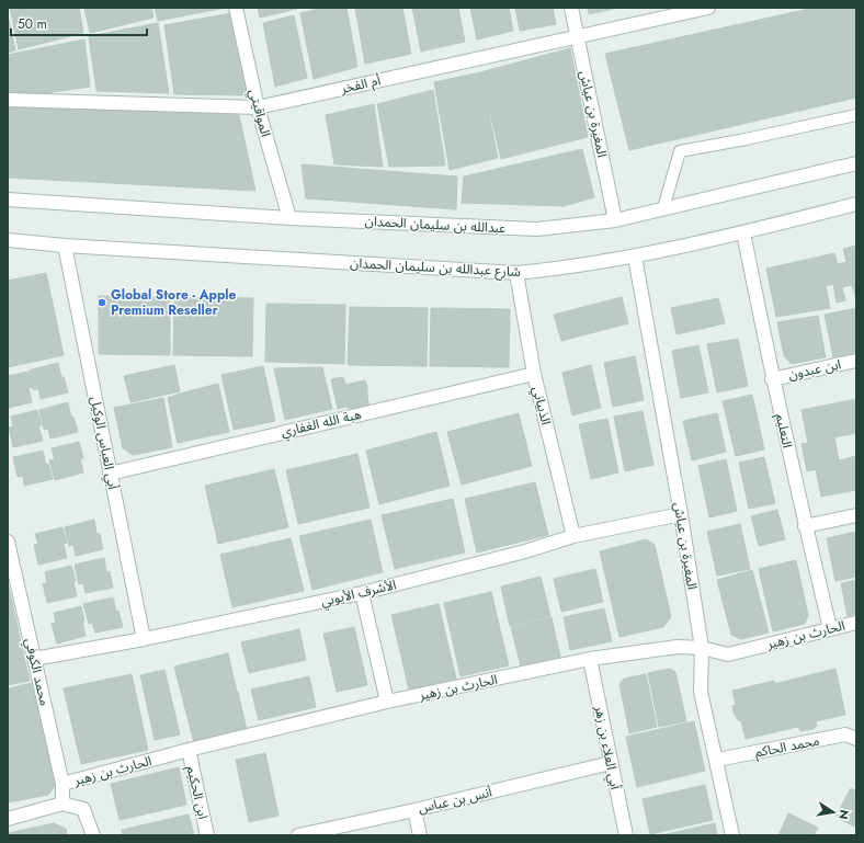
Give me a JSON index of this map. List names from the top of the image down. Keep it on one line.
{"streets":{"street":["أم الفخر","المواقيتي","المغيرة بن عياش","عبدالله بن سليمان الحمدان","شارع عبدالله بن سليمان الحمدان","ابن عبدون","الذبياني","هبة الله الغفاري","التعليم","أبي العباس الوكيل","الأشرف الأيوبي","الحارث بن زهير","محمد الكوفي","محمد الحاكم","أبي العلاء بن زهر","ابن الحكيم","أنس بن عباس"]},"crossings":[["أم الفخر","المواقيتي"],["أم الفخر","المغيرة بن عياش"],["المواقيتي","عبدالله بن سليمان الحمدان"],["المغيرة بن عياش","عبدالله بن سليمان الحمدان"],["المغيرة بن عياش","شارع عبدالله بن سليمان الحمدان"],["المغيرة بن عياش","الأشرف الأيوبي"],["المغيرة بن عياش","الحارث بن زهير"],["المغيرة بن عياش","محمد الحاكم"],["شارع عبدالله بن سليمان الحمدان","الذبياني"],["شارع عبدالله بن سليمان الحمدان","التعليم"],["شارع عبدالله بن سليمان الحمدان","أبي العباس الوكيل"],["ابن عبدون","التعليم"],["الذبياني","هبة الله الغفاري"],["الذبياني","الأشرف الأيوبي"],["هبة الله الغفاري","أبي العباس الوكيل"],["التعليم","الحارث بن زهير"],["أبي العباس الوكيل","الأشرف الأيوبي"],["الأشرف الأيوبي","محمد الكوفي"],["الحارث بن زهير","محمد الكوفي"],["الحارث بن زهير","أبي العلاء بن زهر"],["الحارث بن زهير","ابن الحكيم"],["أبي العلاء بن زهر","أنس بن عباس"]],"places":["Global Store - Apple Premium Reseller"],"scale_bar":"50 m","north":"right"}
